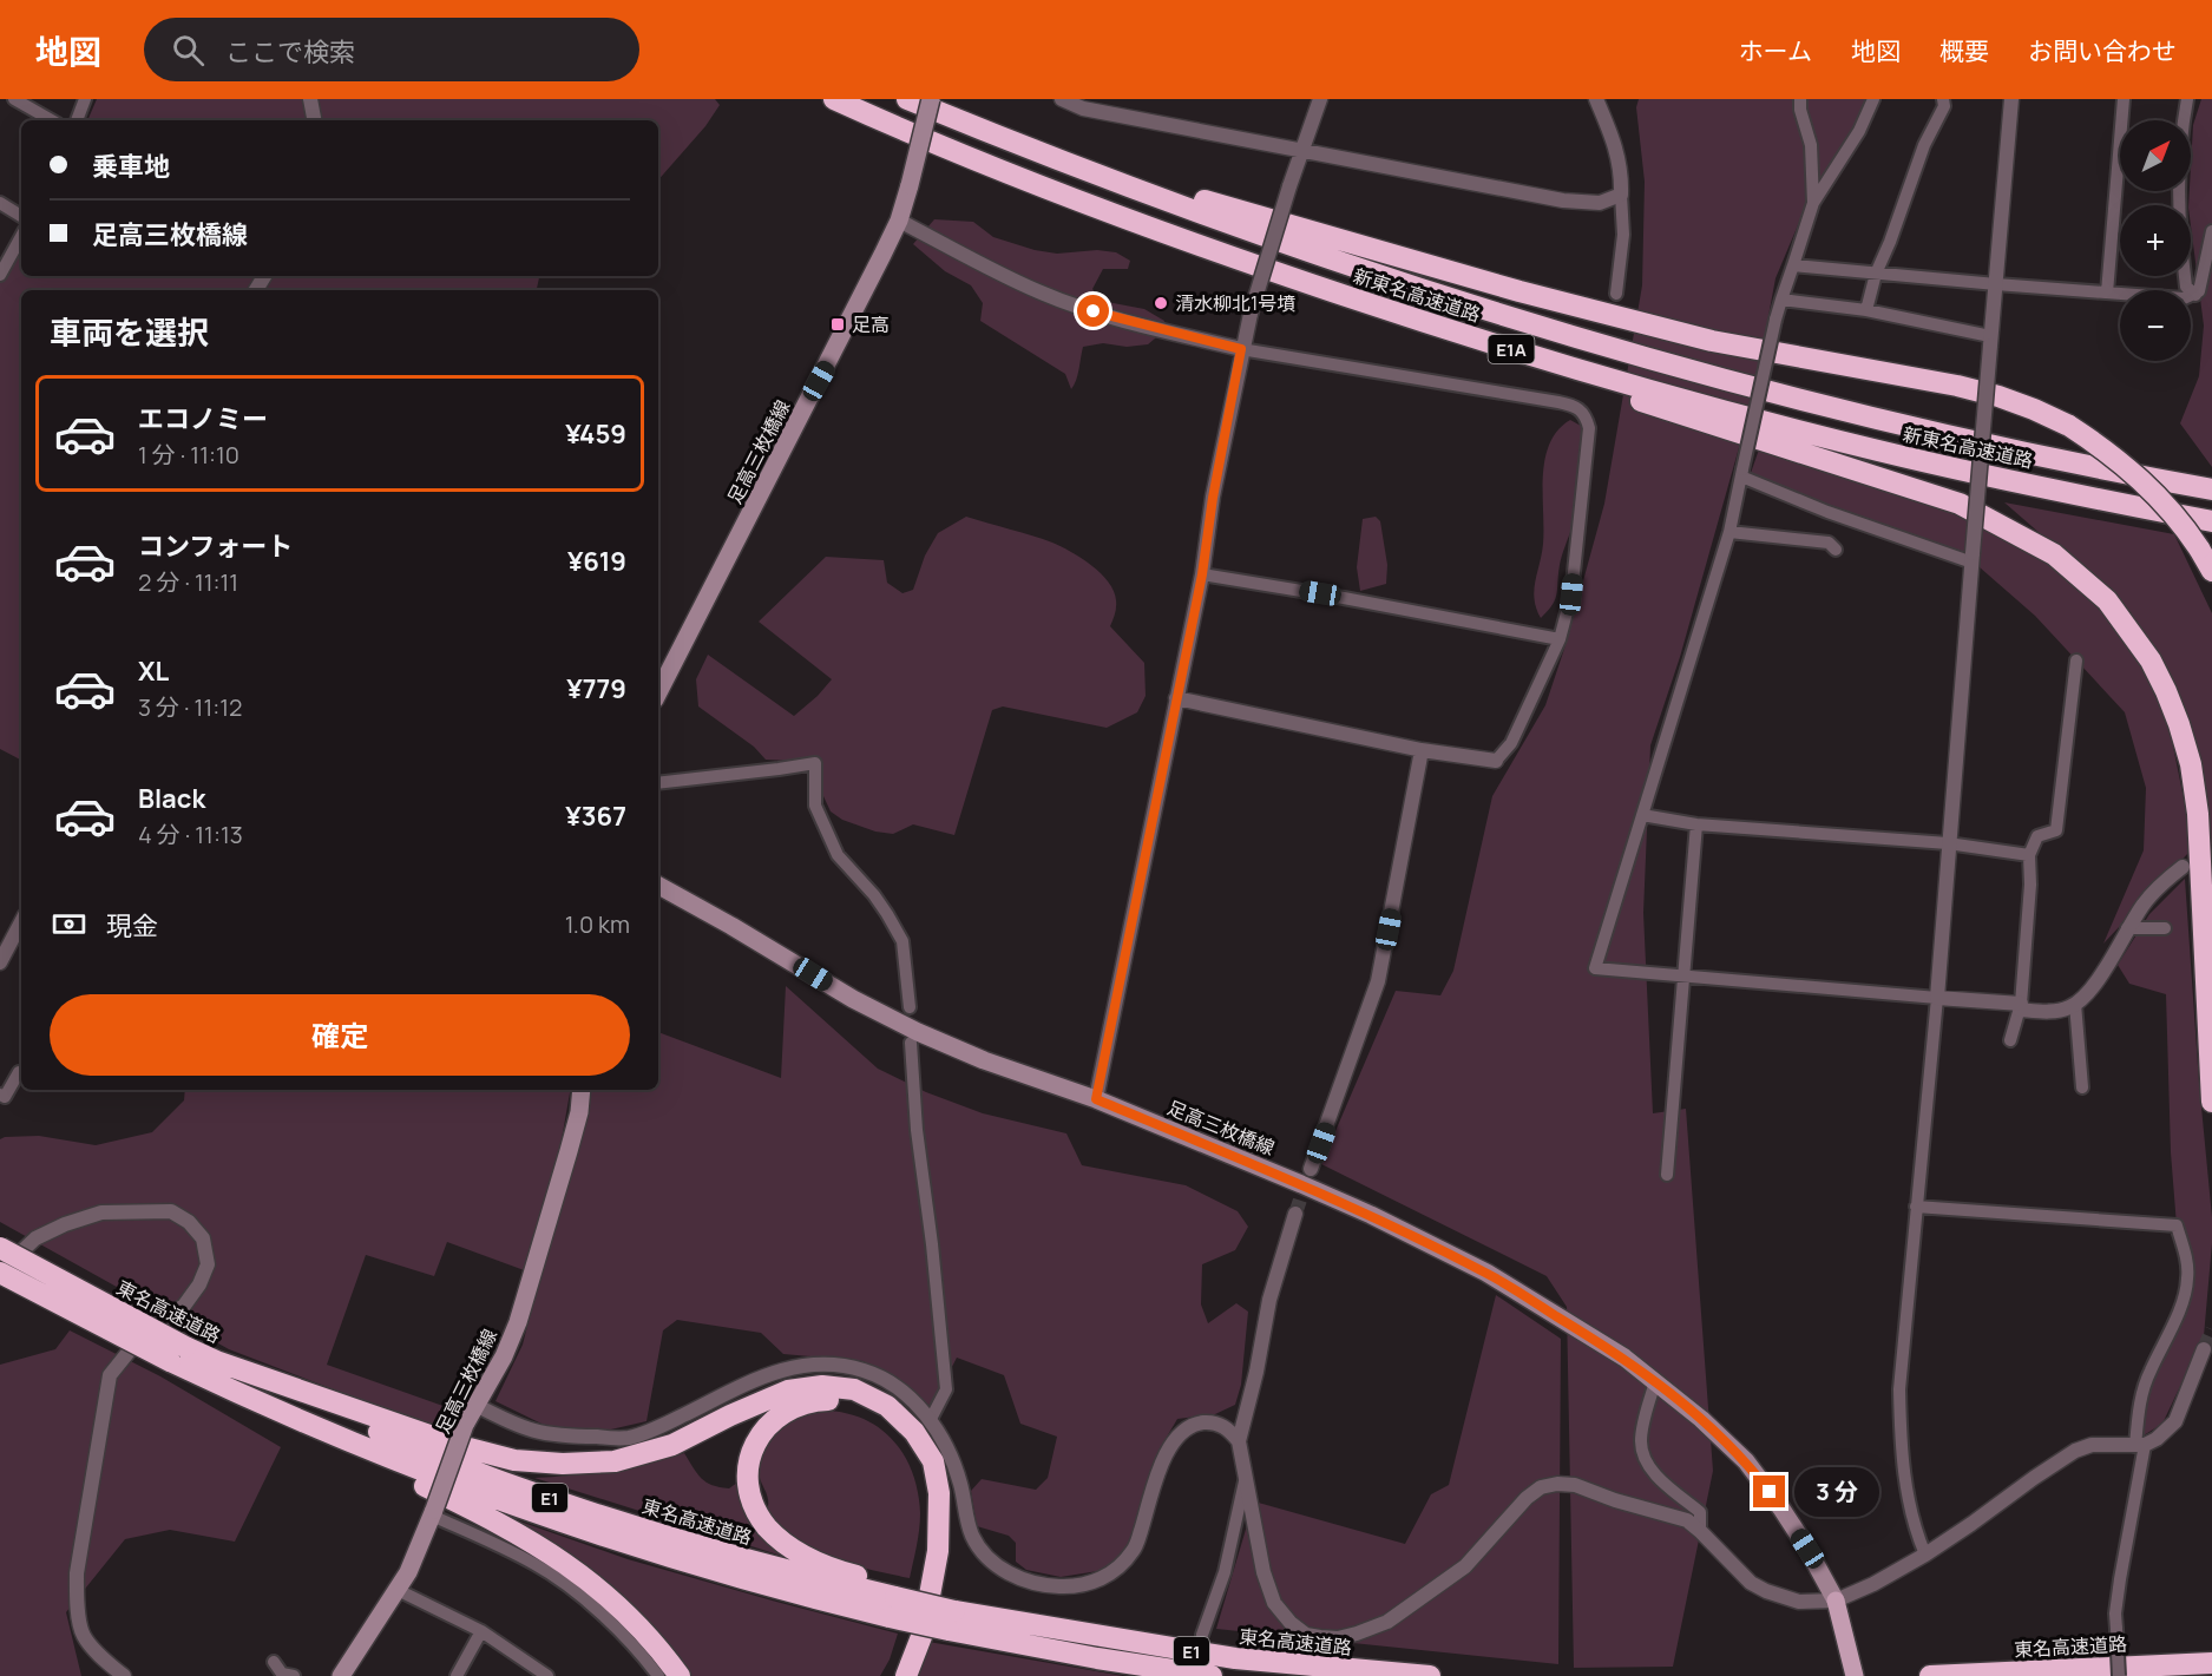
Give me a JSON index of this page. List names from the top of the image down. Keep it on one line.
{"streets":{"highway":["新東名高速道路","E1A","東名高速道路","E1"],"main road":["足高三枚橋線"]},"places":{"other":["清水柳北1号墳"],"transit":["足高"]},"north":"top right","page":{"header":"地図","search":"ここで検索","nav":["ホーム","地図","概要","お問い合わせ"],"map_buttons":["+","−"],"banner":["乗車地","足高三枚橋線"],"heading":"車両を選択","list":[{"name":"エコノミー","note":"1 分 · 11:10","value":"¥459"},{"name":"コンフォート","note":"2 分 · 11:11","value":"¥619"},{"name":"XL","note":"3 分 · 11:12","value":"¥779"},{"name":"Black","note":"4 分 · 11:13","value":"¥367"}],"pay":["現金","1.0 km"],"buttons":"確定","bubble":"3 分"}}
